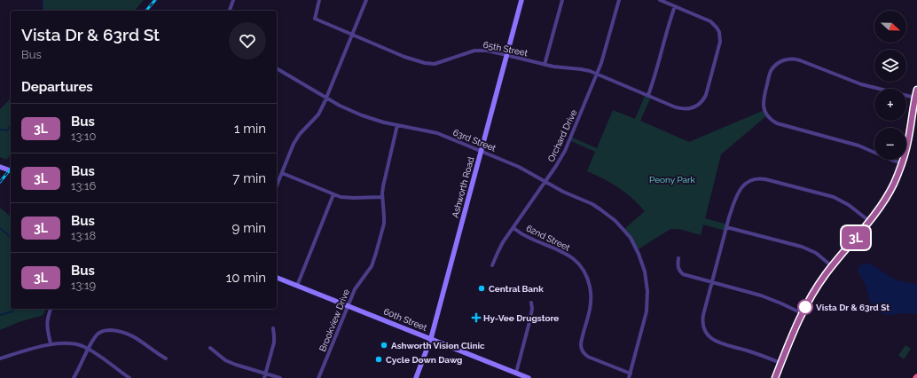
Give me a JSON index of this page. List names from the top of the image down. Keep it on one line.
{"streets":{"main road":["Ashworth Road","60th Street"],"street":["65th Street","Orchard Drive","63rd Street","62nd Street","Brookview Drive"]},"crossings":[["65th Street","Orchard Drive"],["65th Street","Ashworth Road"],["Orchard Drive","63rd Street"],["Orchard Drive","62nd Street"],["63rd Street","Ashworth Road"],["63rd Street","62nd Street"],["63rd Street","Brookview Drive"],["Ashworth Road","60th Street"],["60th Street","Brookview Drive"]],"parks":["Peony Park"],"places":{"other":["Central Bank","Vista Dr & 63rd St","Ashworth Vision Clinic","Cycle Down Dawg"],"health":["Hy-Vee Drugstore"]},"lines":["bus line 3L"],"north":"right","page":{"on_map":"3L","map_buttons":["+","−"],"heading":[["Vista Dr & 63rd St","Bus"],"Departures"],"list":[{"mark":"3L","name":"Bus","note":"13:10","value":"1 min"},{"mark":"3L","name":"Bus","note":"13:16","value":"7 min"},{"mark":"3L","name":"Bus","note":"13:18","value":"9 min"},{"mark":"3L","name":"Bus","note":"13:19","value":"10 min"}]}}
